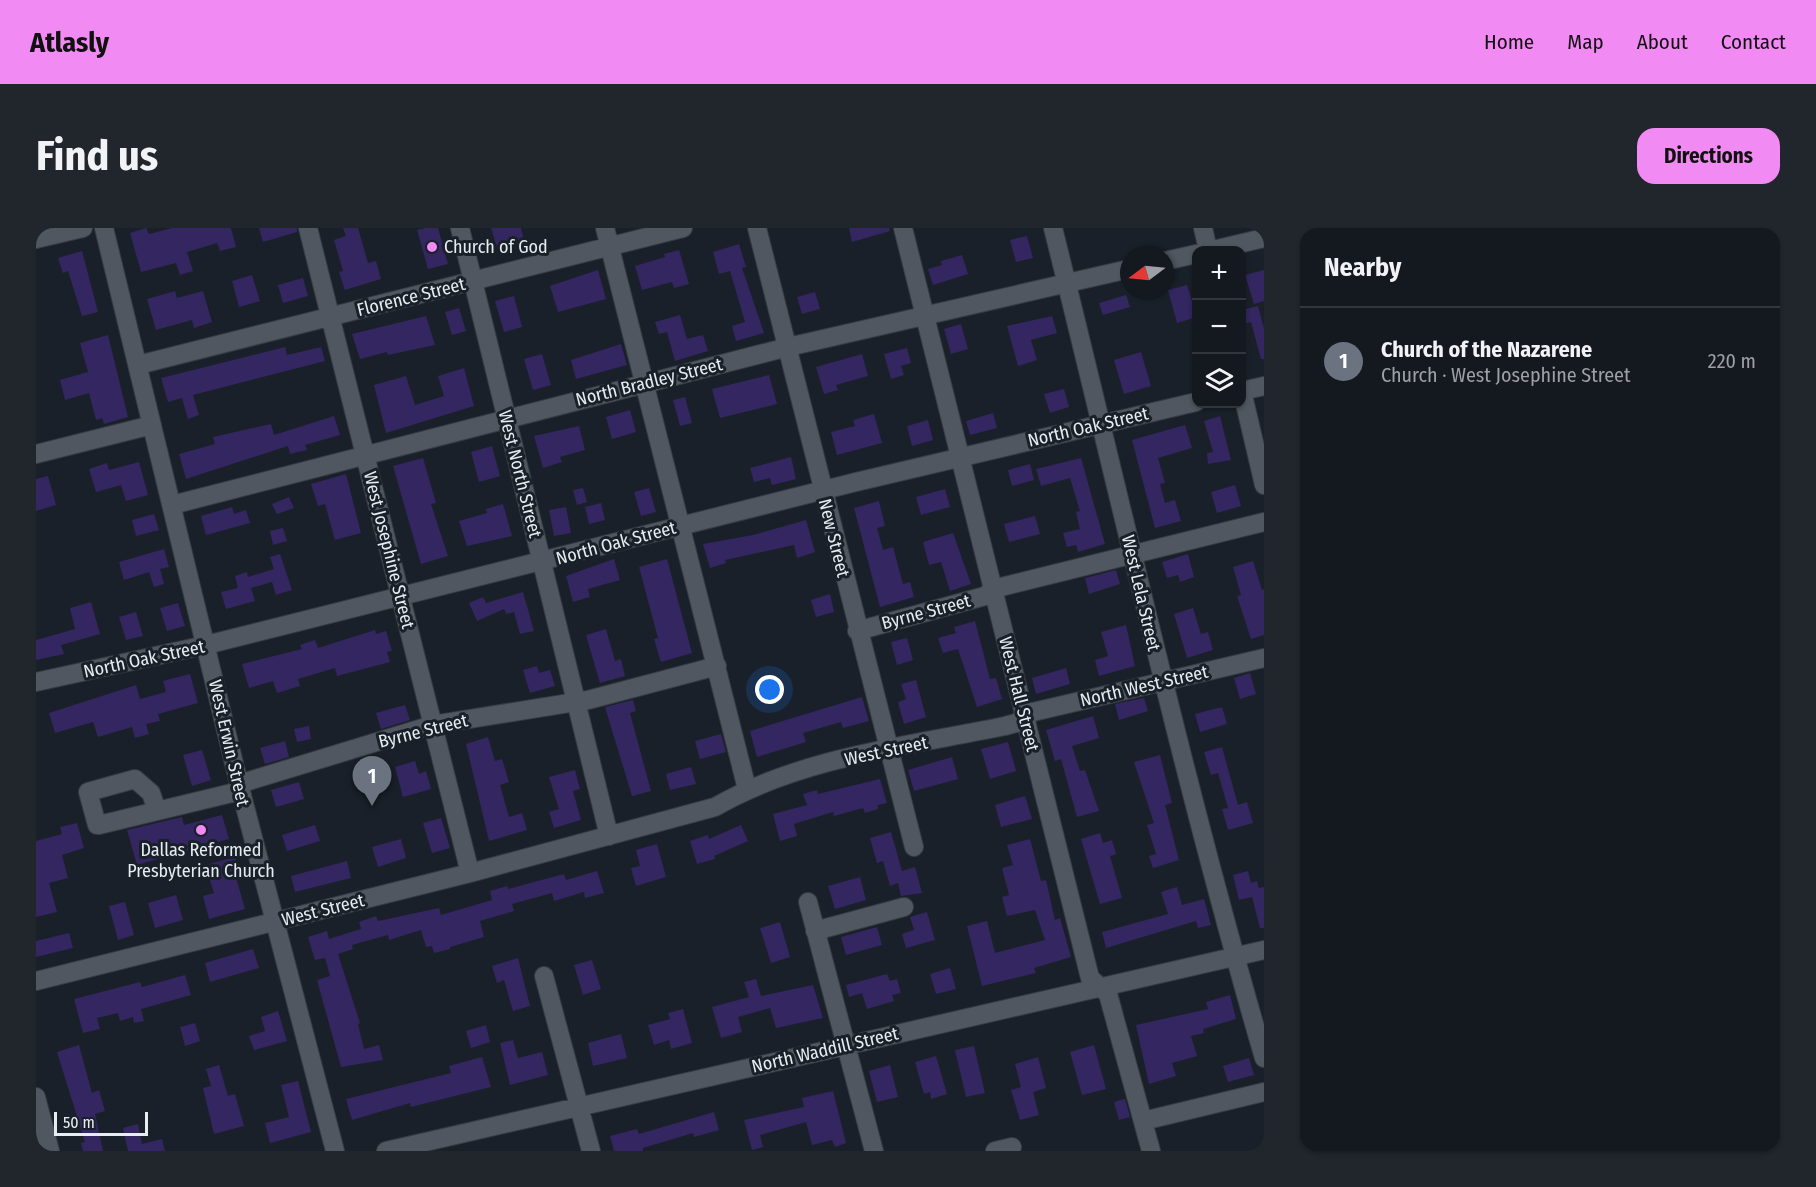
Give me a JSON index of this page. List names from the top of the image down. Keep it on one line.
{"streets":{"street":["Florence Street","North Bradley Street","North Oak Street","West North Street","New Street","West Josephine Street","West Lela Street","Byrne Street","North West Street","West Hall Street","West Erwin Street","West Street","North Waddill Street"]},"crossings":[["Florence Street","West North Street"],["Florence Street","West Josephine Street"],["Florence Street","West Erwin Street"],["North Bradley Street","West North Street"],["North Bradley Street","New Street"],["North Bradley Street","West Josephine Street"],["North Bradley Street","West Lela Street"],["North Bradley Street","West Hall Street"],["North Bradley Street","West Erwin Street"],["North Oak Street","West North Street"],["North Oak Street","New Street"],["North Oak Street","West Josephine Street"],["North Oak Street","West Lela Street"],["North Oak Street","West Hall Street"],["North Oak Street","West Erwin Street"],["West North Street","Byrne Street"],["New Street","Byrne Street"],["New Street","West Street"],["West Josephine Street","Byrne Street"],["West Josephine Street","West Street"],["West Lela Street","Byrne Street"],["West Lela Street","North West Street"],["West Lela Street","North Waddill Street"],["Byrne Street","West Hall Street"],["Byrne Street","West Erwin Street"],["North West Street","West Hall Street"],["North West Street","West Street"],["West Hall Street","West Street"],["West Hall Street","North Waddill Street"],["West Erwin Street","West Street"]],"places":["Church of God","Dallas Reformed Presbyterian Church"],"scale_bar":"50 m","north":"left","page":{"header":"Atlasly","nav":["Home","Map","About","Contact"],"buttons":"Directions","title":"Find us","heading":"Nearby","map_buttons":["+","−"],"list":[{"mark":"1","name":"Church of the Nazarene","note":"Church · West Josephine Street","value":"220 m"}],"pins":"1","scale":"50 m"}}
